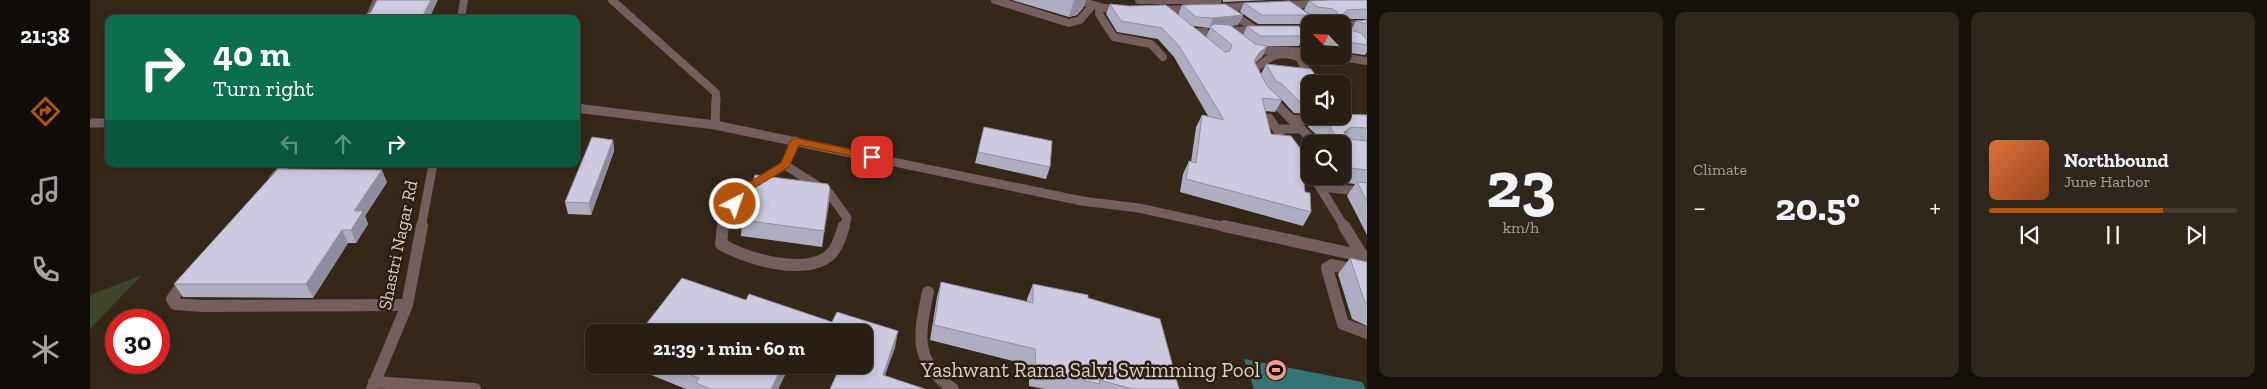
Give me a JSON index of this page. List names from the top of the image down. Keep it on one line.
{"streets":{"street":["Shastri Nagar Rd"]},"places":{"sports":["Yashwant Rama Salvi Swimming Pool"]},"north":"top left","page":{"tabs":"21:38","tile":[["23","km/h"],"Climate"],"turn":["40 m","Turn right"],"song":["Northbound","June Harbor"],"heat":["−","20.5°","+"],"limit":"30","trip":"21:39 · 1 min · 60 m"}}
